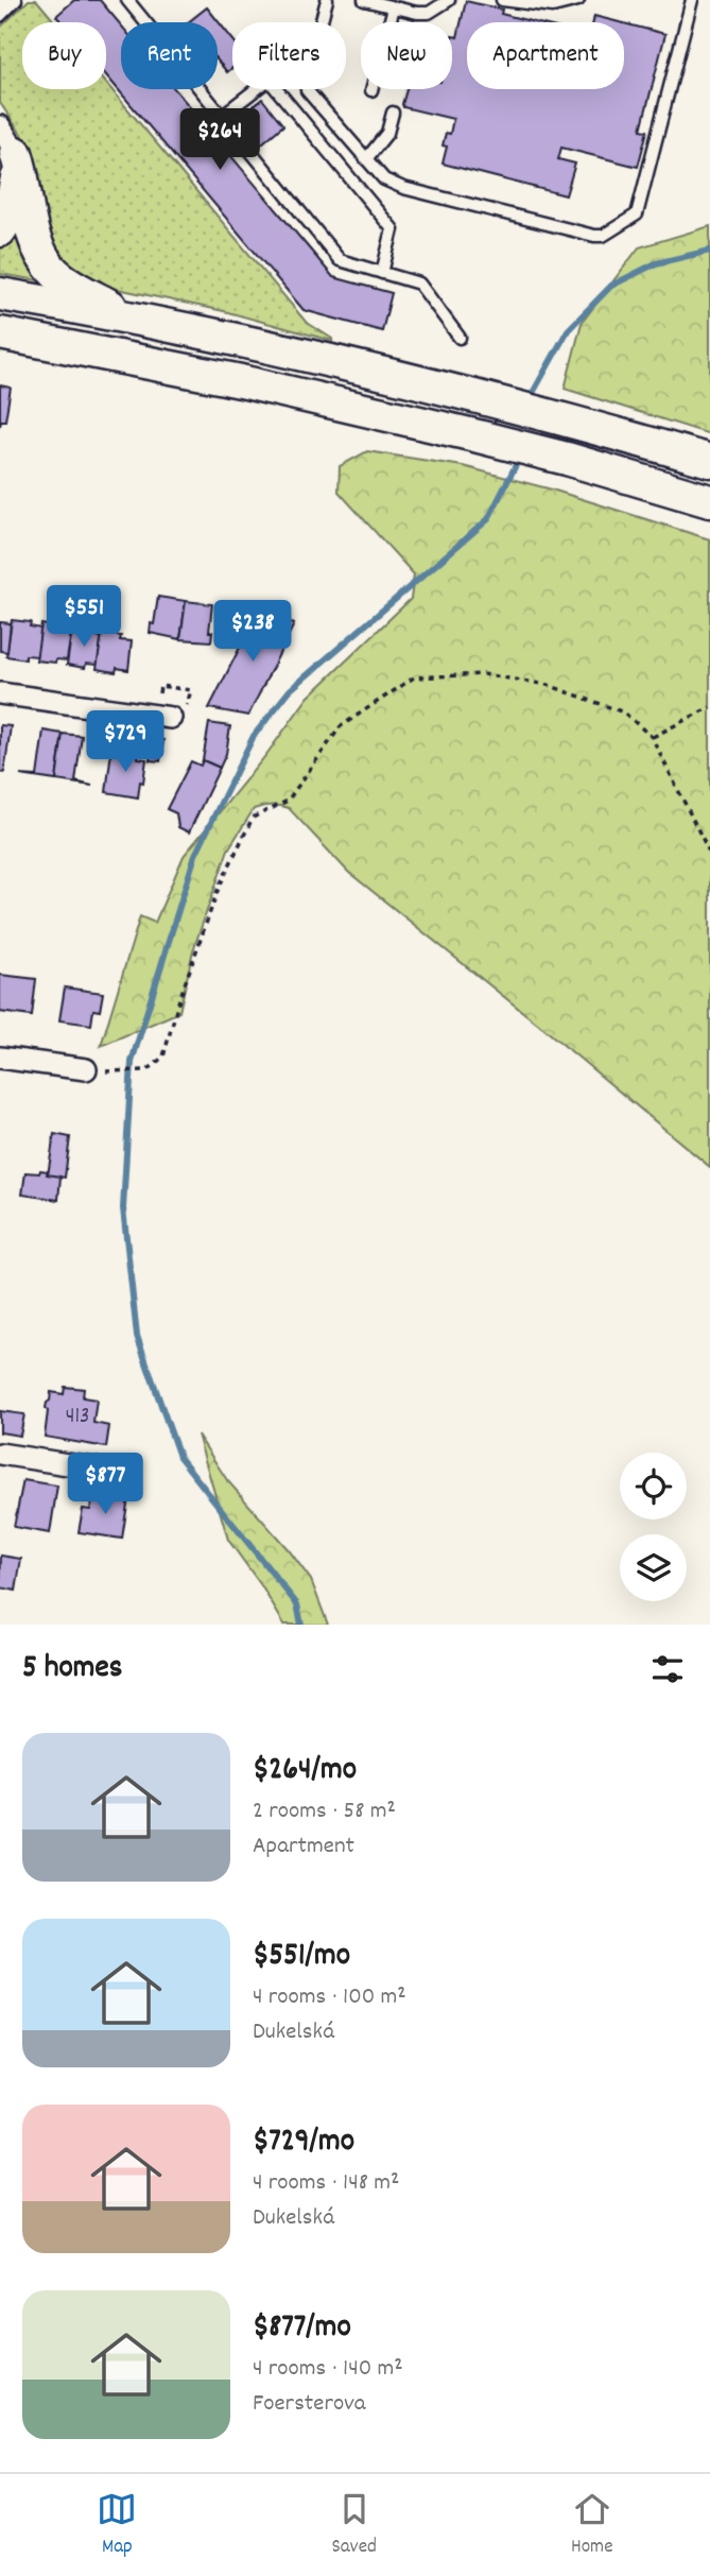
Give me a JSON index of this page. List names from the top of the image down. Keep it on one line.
{"house_numbers":["413"],"page":{"chip":["Buy","Rent","Filters","New","Apartment"],"price":["$264","$551","$238","$729","$877"],"heading":"5 homes","list":[{"name":"$264/mo","note":"2 rooms · 58 m² · Apartment"},{"name":"$551/mo","note":"4 rooms · 100 m² · Dukelská"},{"name":"$729/mo","note":"4 rooms · 148 m² · Dukelská"},{"name":"$877/mo","note":"4 rooms · 140 m² · Foersterova"}],"tabs":["Map","Saved","Home"]}}
